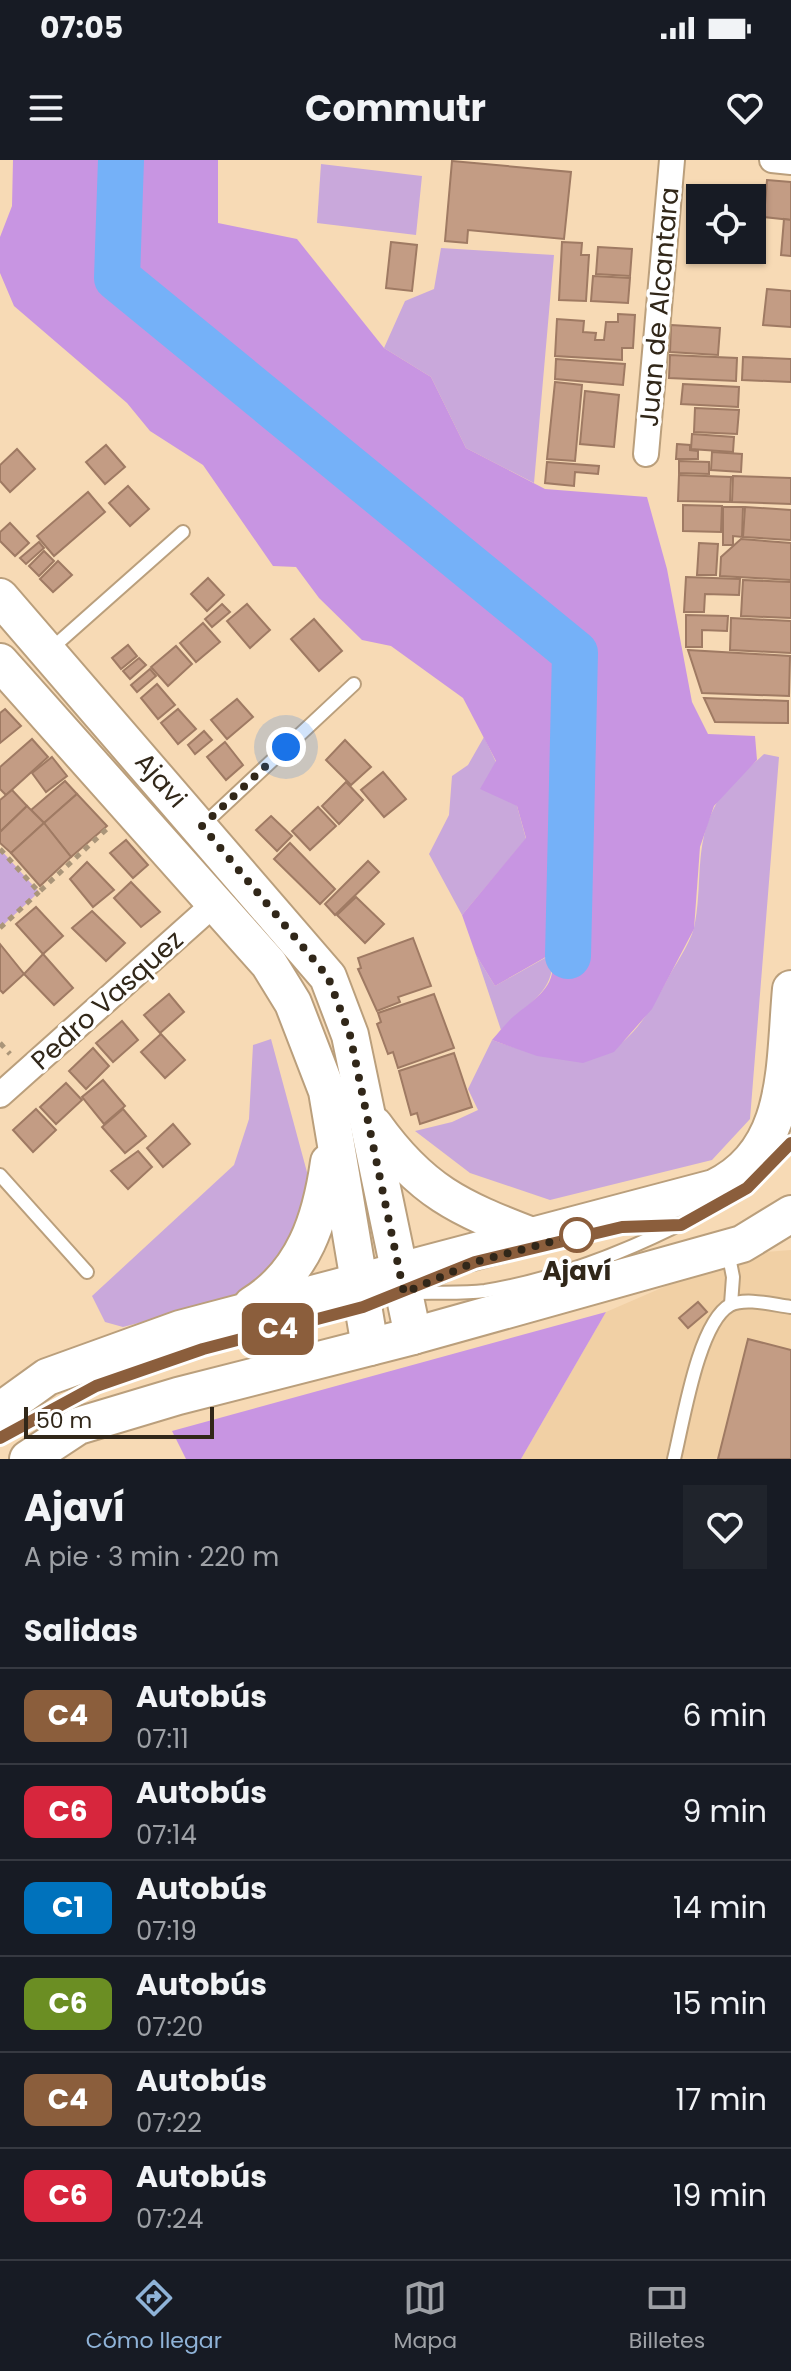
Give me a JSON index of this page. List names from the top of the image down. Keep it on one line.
{"streets":{"main road":["Ajavi"],"street":["Juan de Alcantara","Pedro Vasquez"]},"crossings":[["Ajavi","Pedro Vasquez"]],"places":["Ajaví"],"lines":["bus line C4"],"scale_bar":"50 m","page":{"status":"07:05","header":"Commutr","on_map":"C4","scale":"50 m","heading":[["Ajaví","A pie · 3 min · 220 m"],"Salidas"],"list":[{"mark":"C4","name":"Autobús","note":"07:11","value":"6 min"},{"mark":"C6","name":"Autobús","note":"07:14","value":"9 min"},{"mark":"C1","name":"Autobús","note":"07:19","value":"14 min"},{"mark":"C6","name":"Autobús","note":"07:20","value":"15 min"},{"mark":"C4","name":"Autobús","note":"07:22","value":"17 min"},{"mark":"C6","name":"Autobús","note":"07:24","value":"19 min"}],"tabs":["Cómo llegar","Mapa","Billetes"]}}
